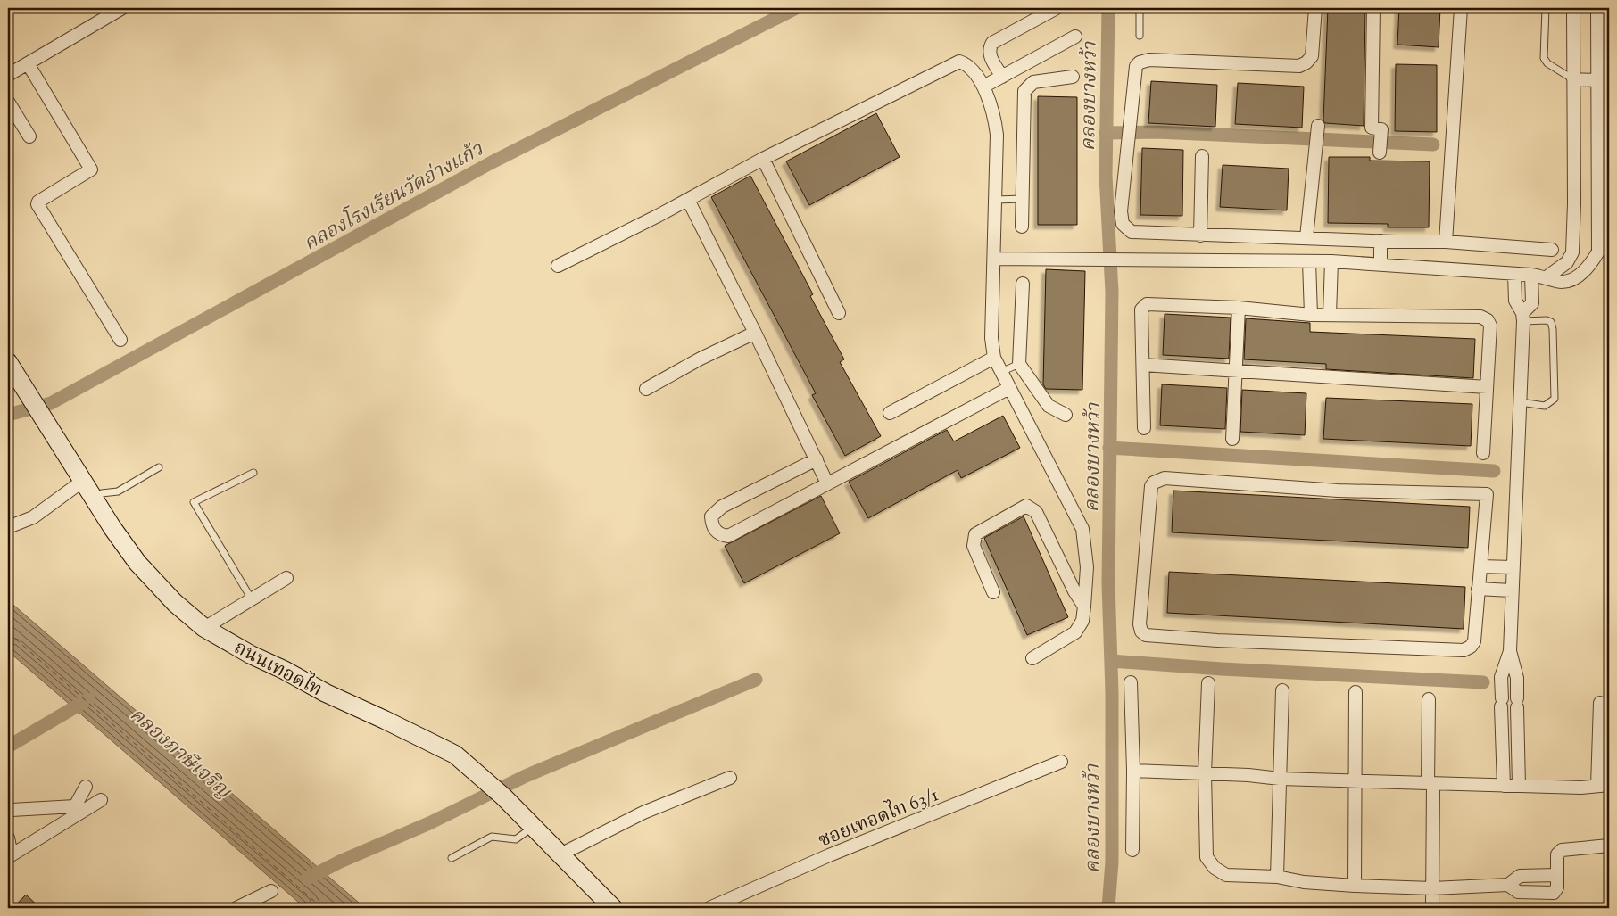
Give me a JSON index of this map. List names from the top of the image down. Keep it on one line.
{"streets":{"main road":["ถนนเทอดไท"],"street":["ซอยเทอดไท 63/1"]},"water":["คลองบางหว้า","คลองโรงเรียนวัดอ่างแก้ว","คลองภาษีเจริญ"]}
